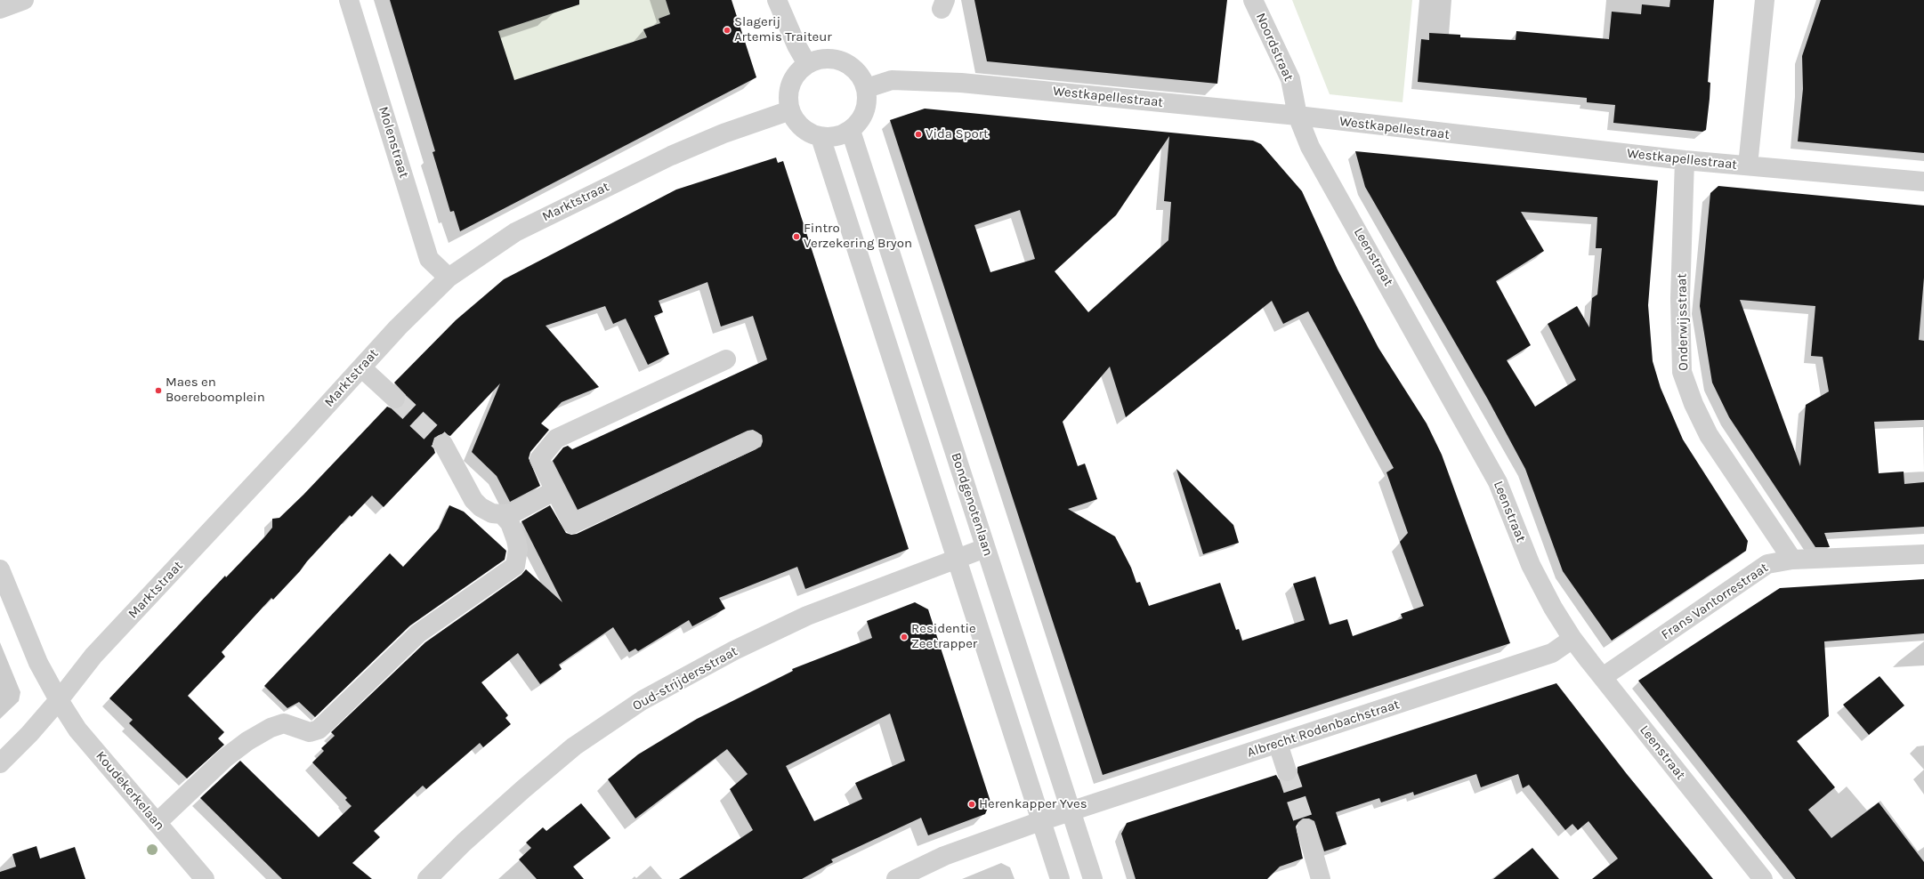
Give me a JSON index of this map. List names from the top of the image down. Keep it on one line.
{"streets":{"street":["Noordstraat","Westkapellestraat","Molenstraat","Marktstraat","Leenstraat","Onderwijsstraat","Bondgenotenlaan","Frans Vantorrestraat","Oud-strijdersstraat","Albrecht Rodenbachstraat","Koudekerkelaan"]},"crossings":[["Noordstraat","Westkapellestraat"],["Noordstraat","Leenstraat"],["Westkapellestraat","Marktstraat"],["Westkapellestraat","Leenstraat"],["Westkapellestraat","Onderwijsstraat"],["Westkapellestraat","Bondgenotenlaan"],["Molenstraat","Marktstraat"],["Marktstraat","Bondgenotenlaan"],["Marktstraat","Koudekerkelaan"],["Leenstraat","Frans Vantorrestraat"],["Leenstraat","Albrecht Rodenbachstraat"],["Onderwijsstraat","Frans Vantorrestraat"],["Bondgenotenlaan","Oud-strijdersstraat"],["Bondgenotenlaan","Albrecht Rodenbachstraat"]],"places":["Slagerij Artemis Traiteur","Vida Sport","Fintro Verzekering Bryon","Maes en Boereboomplein","Residentie Zeetrapper","Herenkapper Yves"]}
